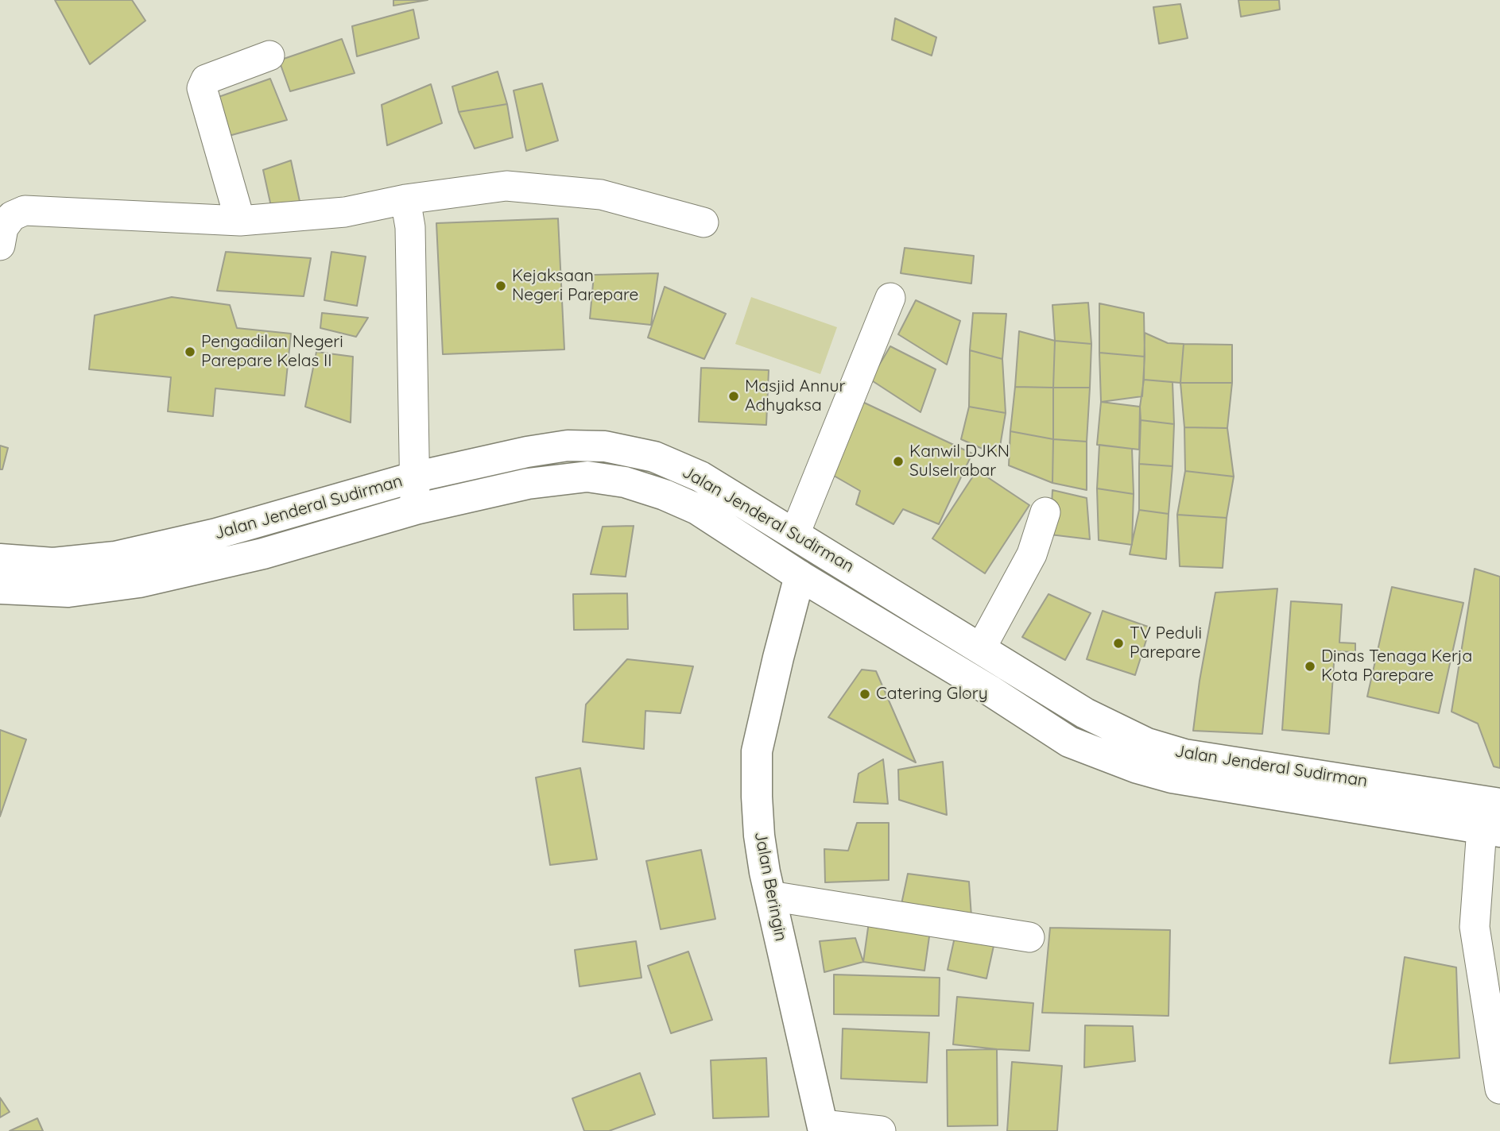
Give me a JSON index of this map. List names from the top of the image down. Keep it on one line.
{"streets":{"main road":["Jalan Jenderal Sudirman","Jalan Beringin"]},"crossings":[["Jalan Jenderal Sudirman","Jalan Beringin"]],"places":["Kejaksaan Negeri Parepare","Pengadilan Negeri Parepare Kelas II","Masjid Annur Adhyaksa","Kanwil DJKN Sulselrabar","TV Peduli Parepare","Dinas Tenaga Kerja Kota Parepare","Catering Glory"]}
